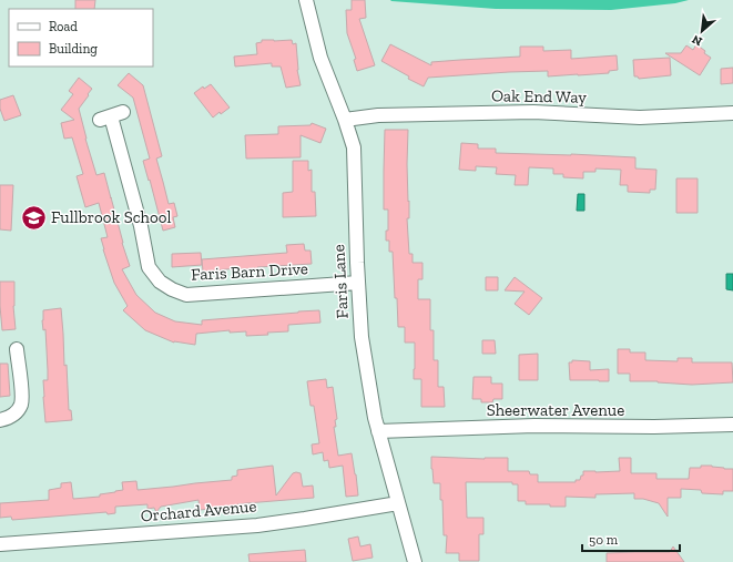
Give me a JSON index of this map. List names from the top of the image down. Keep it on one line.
{"streets":{"street":["Oak End Way","Faris Barn Drive","Faris Lane","Sheerwater Avenue","Orchard Avenue"]},"crossings":[["Oak End Way","Faris Lane"],["Faris Barn Drive","Faris Lane"],["Faris Lane","Sheerwater Avenue"],["Faris Lane","Orchard Avenue"]],"places":{"school or university":["Fullbrook School"]},"legend":["Road","Building"],"scale_bar":"50 m","north":"bottom left"}
